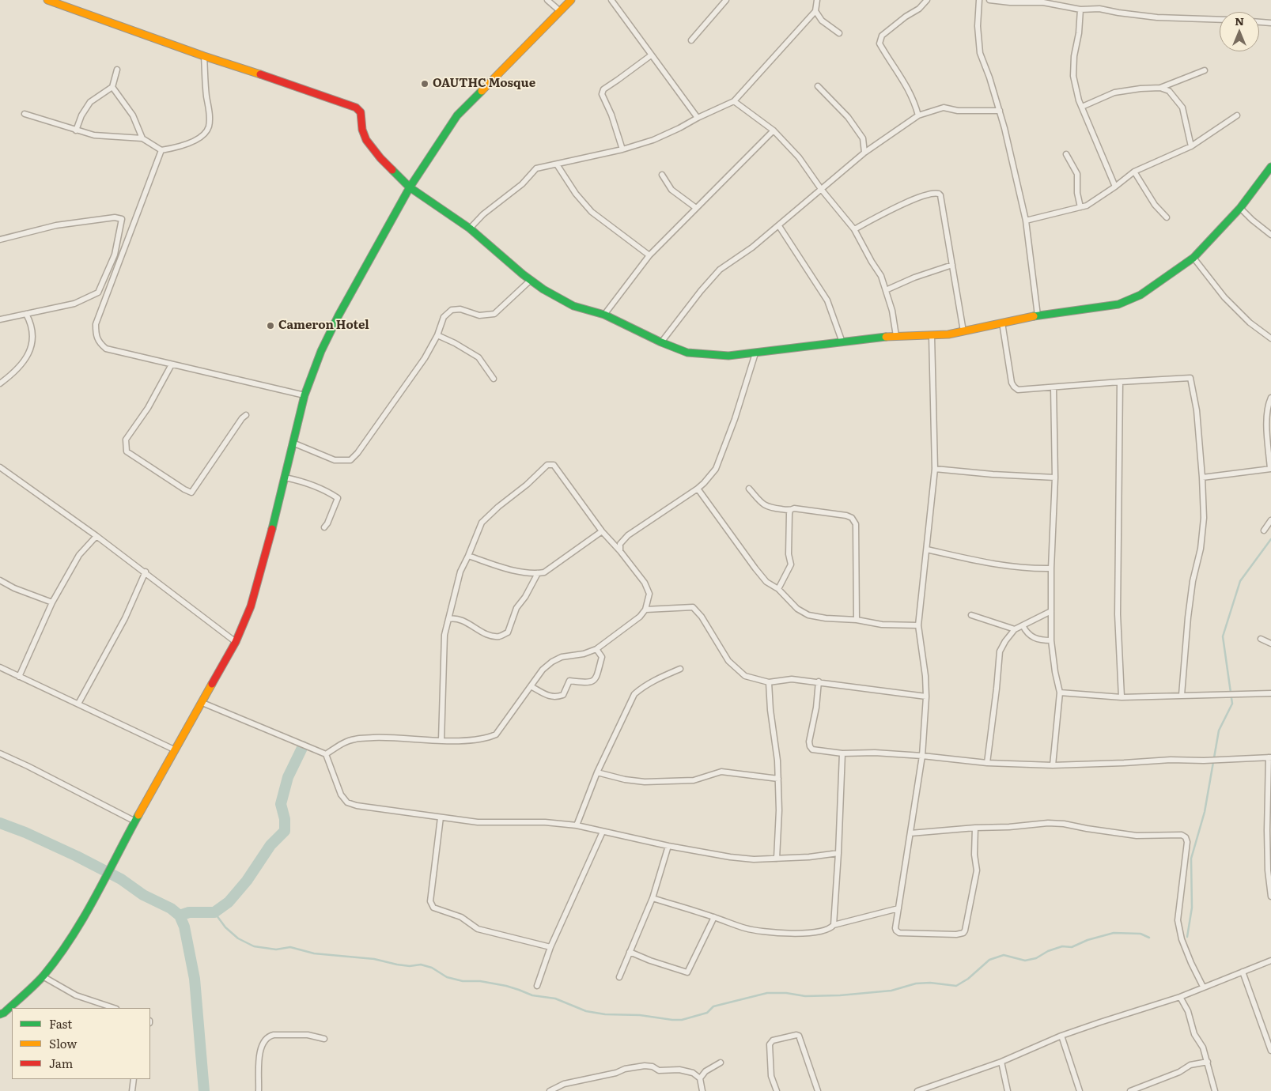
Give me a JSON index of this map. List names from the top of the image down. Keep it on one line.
{"places":["OAUTHC Mosque","Cameron Hotel"],"legend":["Fast","Slow","Jam"],"north":"top"}
